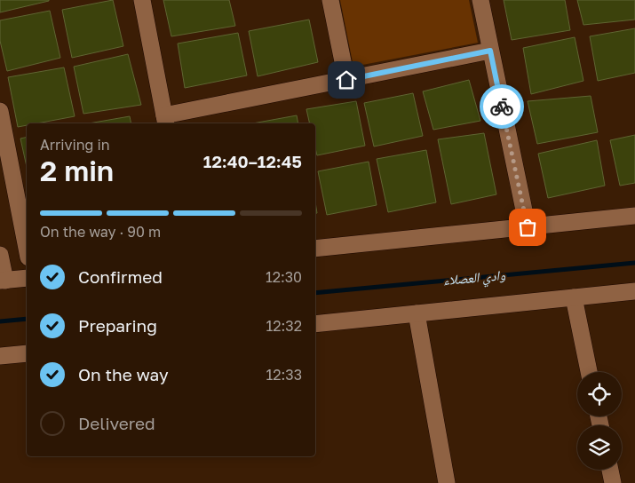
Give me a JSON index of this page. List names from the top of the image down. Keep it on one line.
{"water":["وادي العصلاء"],"page":{"heading":["2 min","Arriving in","12:40–12:45"],"bar":"On the way · 90 m","list":[["Confirmed","12:30"],["Preparing","12:32"],["On the way","12:33"],"Delivered"]}}
